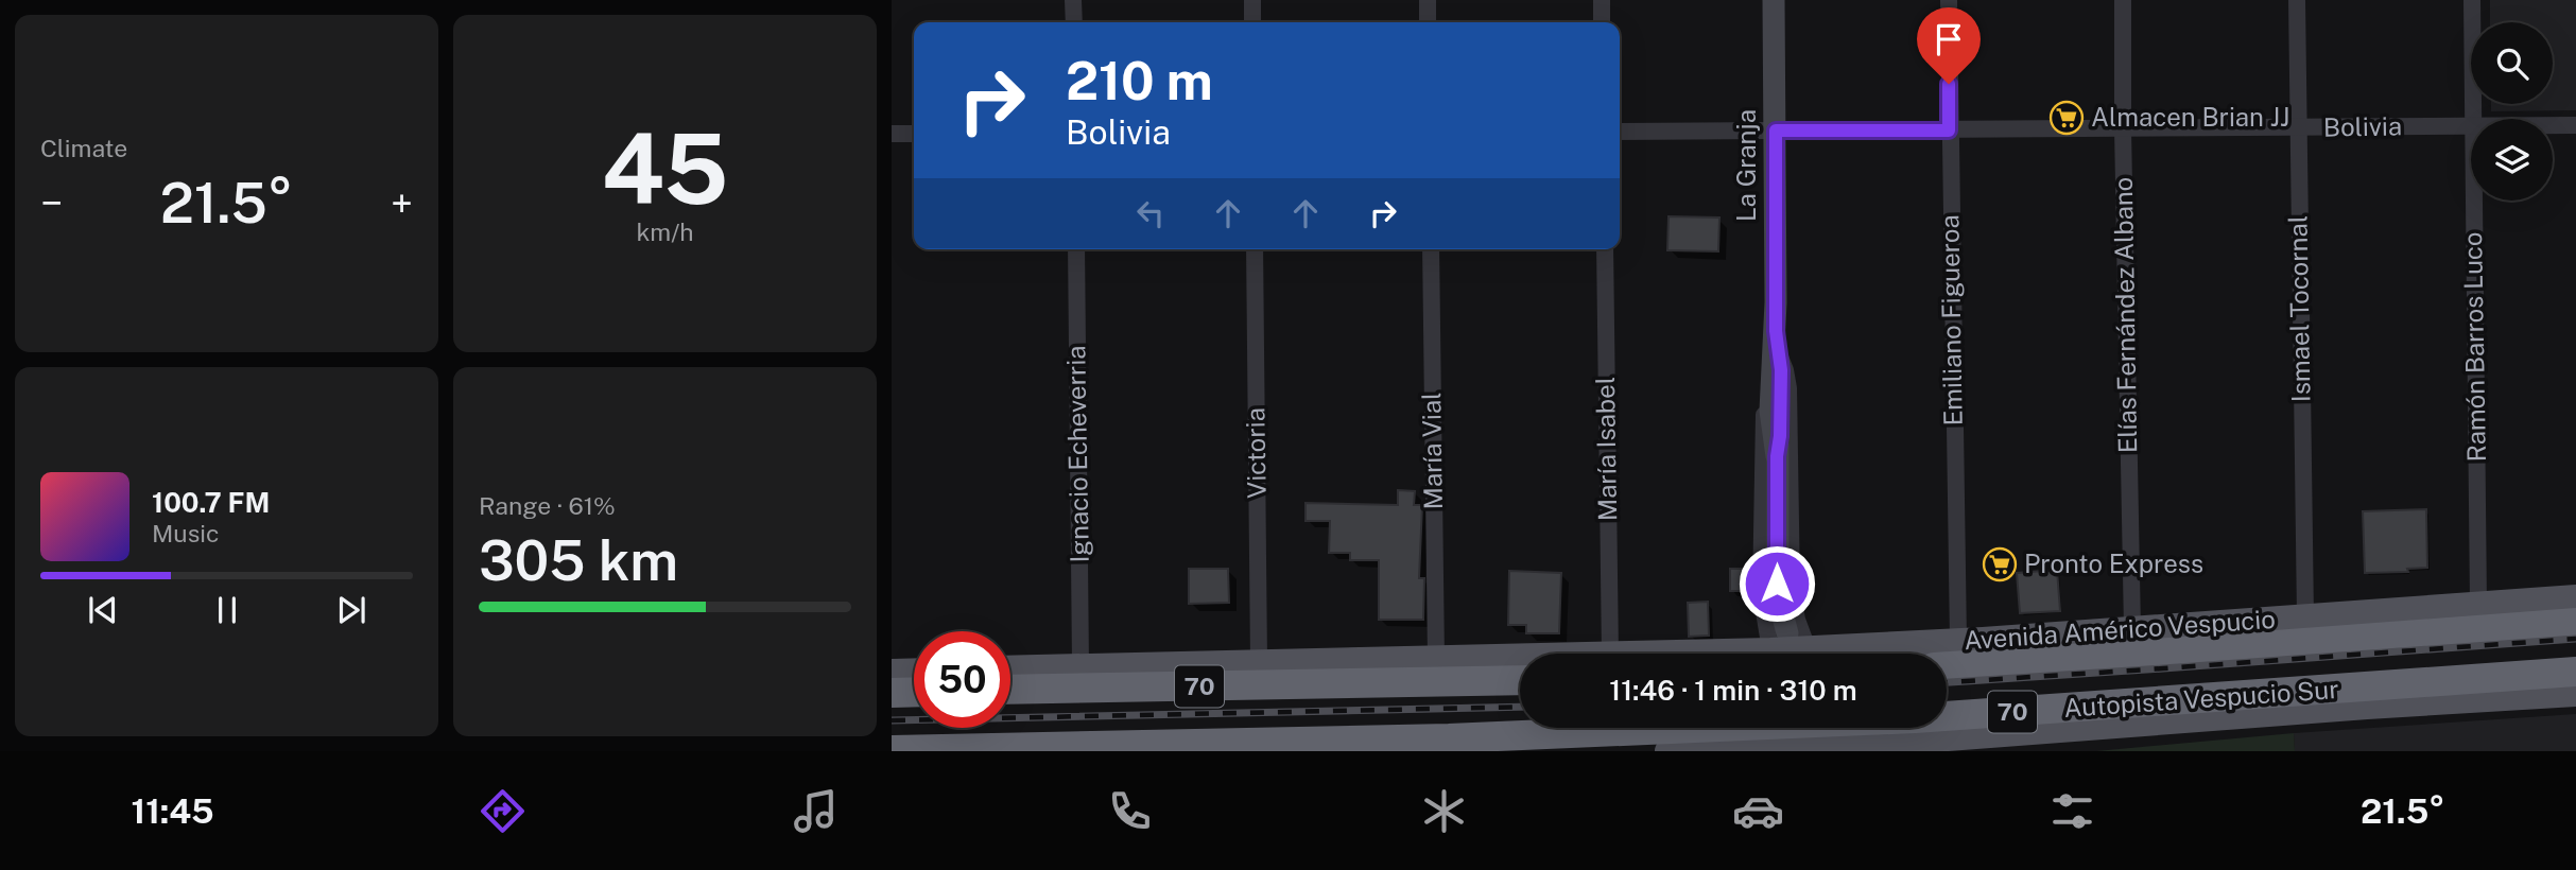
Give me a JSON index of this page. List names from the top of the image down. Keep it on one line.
{"streets":{"highway":["70","Autopista Vespucio Sur"],"main road":["La Granja","Avenida Américo Vespucio"],"street":["Bolivia","Ismael Tocornal","Elías Fernández Albano","Emiliano Figueroa","Ramón Barros Luco","María Isabel","María Vial","Victoria","Ignacio Echeverria"]},"crossings":[["Bolivia","La Granja"],["Bolivia","Ismael Tocornal"],["Bolivia","Elías Fernández Albano"],["Bolivia","Emiliano Figueroa"],["La Granja","Avenida Américo Vespucio"],["Ismael Tocornal","Avenida Américo Vespucio"],["Elías Fernández Albano","Avenida Américo Vespucio"],["Emiliano Figueroa","Avenida Américo Vespucio"],["Ramón Barros Luco","Avenida Américo Vespucio"],["María Vial","Avenida Américo Vespucio"],["Victoria","Avenida Américo Vespucio"],["Ignacio Echeverria","Avenida Américo Vespucio"]],"places":{"supermarket":["Almacen Brian JJ","Pronto Express"]},"page":{"tile":["Climate",["45","km/h"],["Range · 61%","305 km"]],"turn":["210 m","Bolivia"],"heat":["−","21.5°","+"],"song":["100.7 FM","Music"],"limit":"50","trip":"11:46 · 1 min · 310 m","tabs":["11:45","21.5°"]}}
